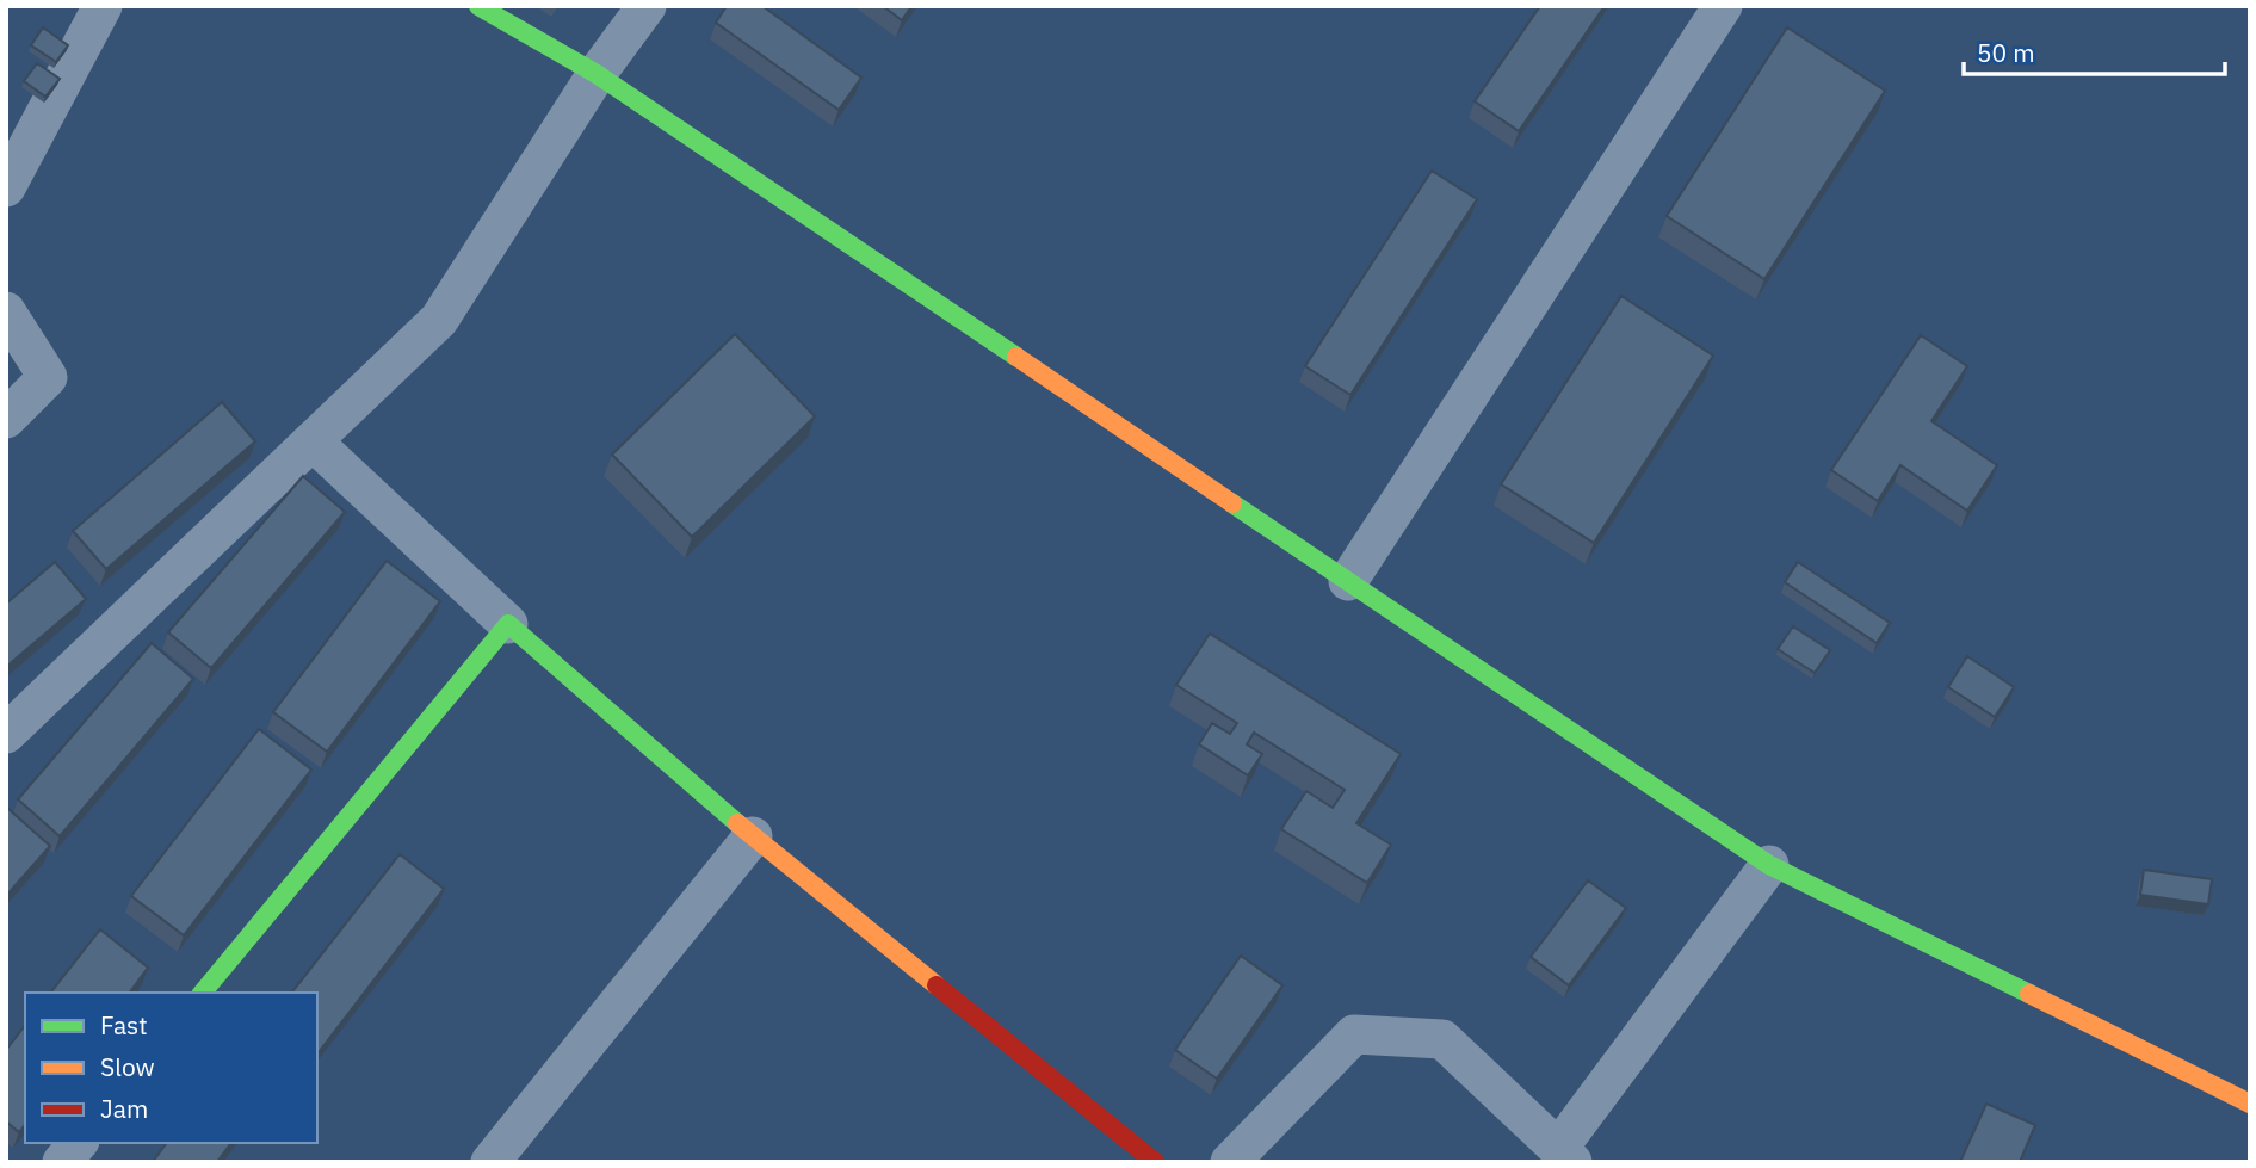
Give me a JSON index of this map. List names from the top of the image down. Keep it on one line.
{"legend":["Fast","Slow","Jam"],"scale_bar":"50 m"}
